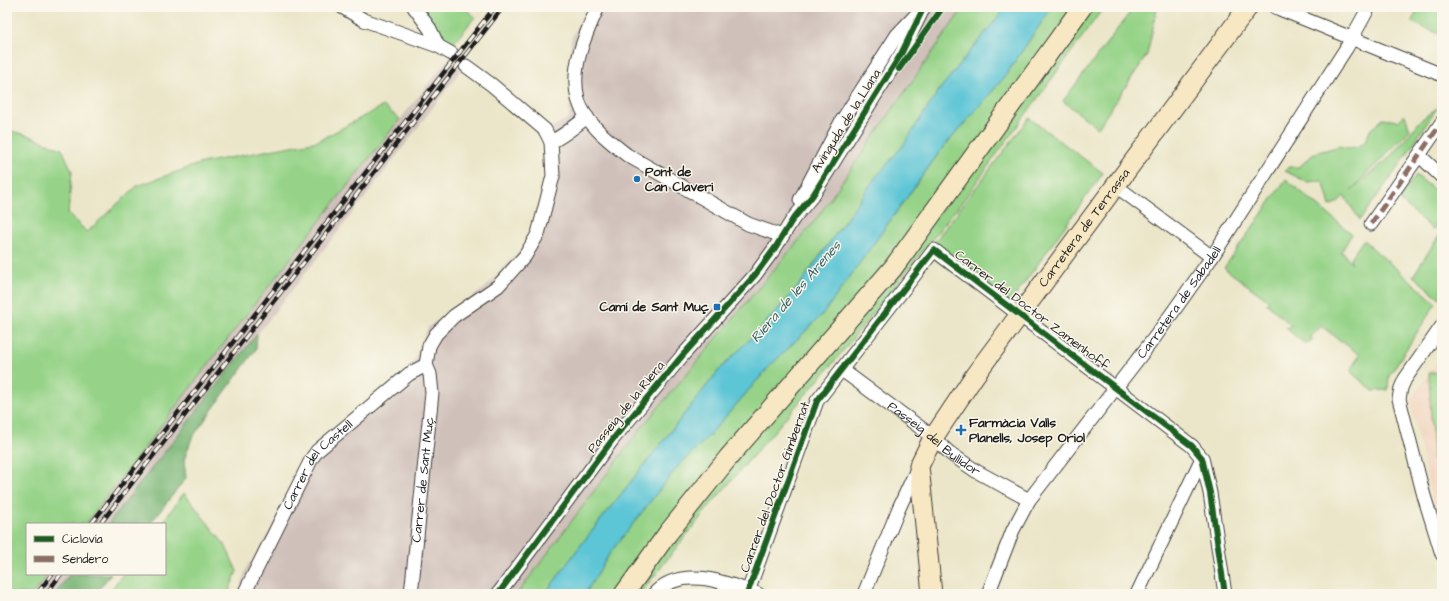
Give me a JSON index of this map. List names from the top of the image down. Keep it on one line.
{"streets":{"main road":["Carretera de Terrassa"],"street":["Avinguda de la Llana","Carretera de Sabadell","Carrer del Doctor Zamenhoff","Passeig de la Riera","Passeig del Bullidor","Carrer del Castell","Carrer de Sant Muç","Carrer del Doctor Gimbernat"]},"crossings":[["Avinguda de la Llana","Passeig de la Riera"],["Carretera de Terrassa","Carrer del Doctor Zamenhoff"],["Carretera de Terrassa","Passeig del Bullidor"],["Carretera de Sabadell","Carrer del Doctor Zamenhoff"],["Carretera de Sabadell","Passeig del Bullidor"],["Carrer del Doctor Zamenhoff","Passeig del Bullidor"],["Carrer del Doctor Zamenhoff","Carrer del Doctor Gimbernat"],["Passeig del Bullidor","Carrer del Doctor Gimbernat"],["Carrer del Castell","Carrer de Sant Muç"]],"water":["Riera de les Arenes"],"places":{"other":["Pont de Can Claveri"],"transit":["Camí de Sant Muç"],"health":["Farmàcia Valls Planells, Josep Oriol"]},"legend":["Ciclovía","Sendero"]}
